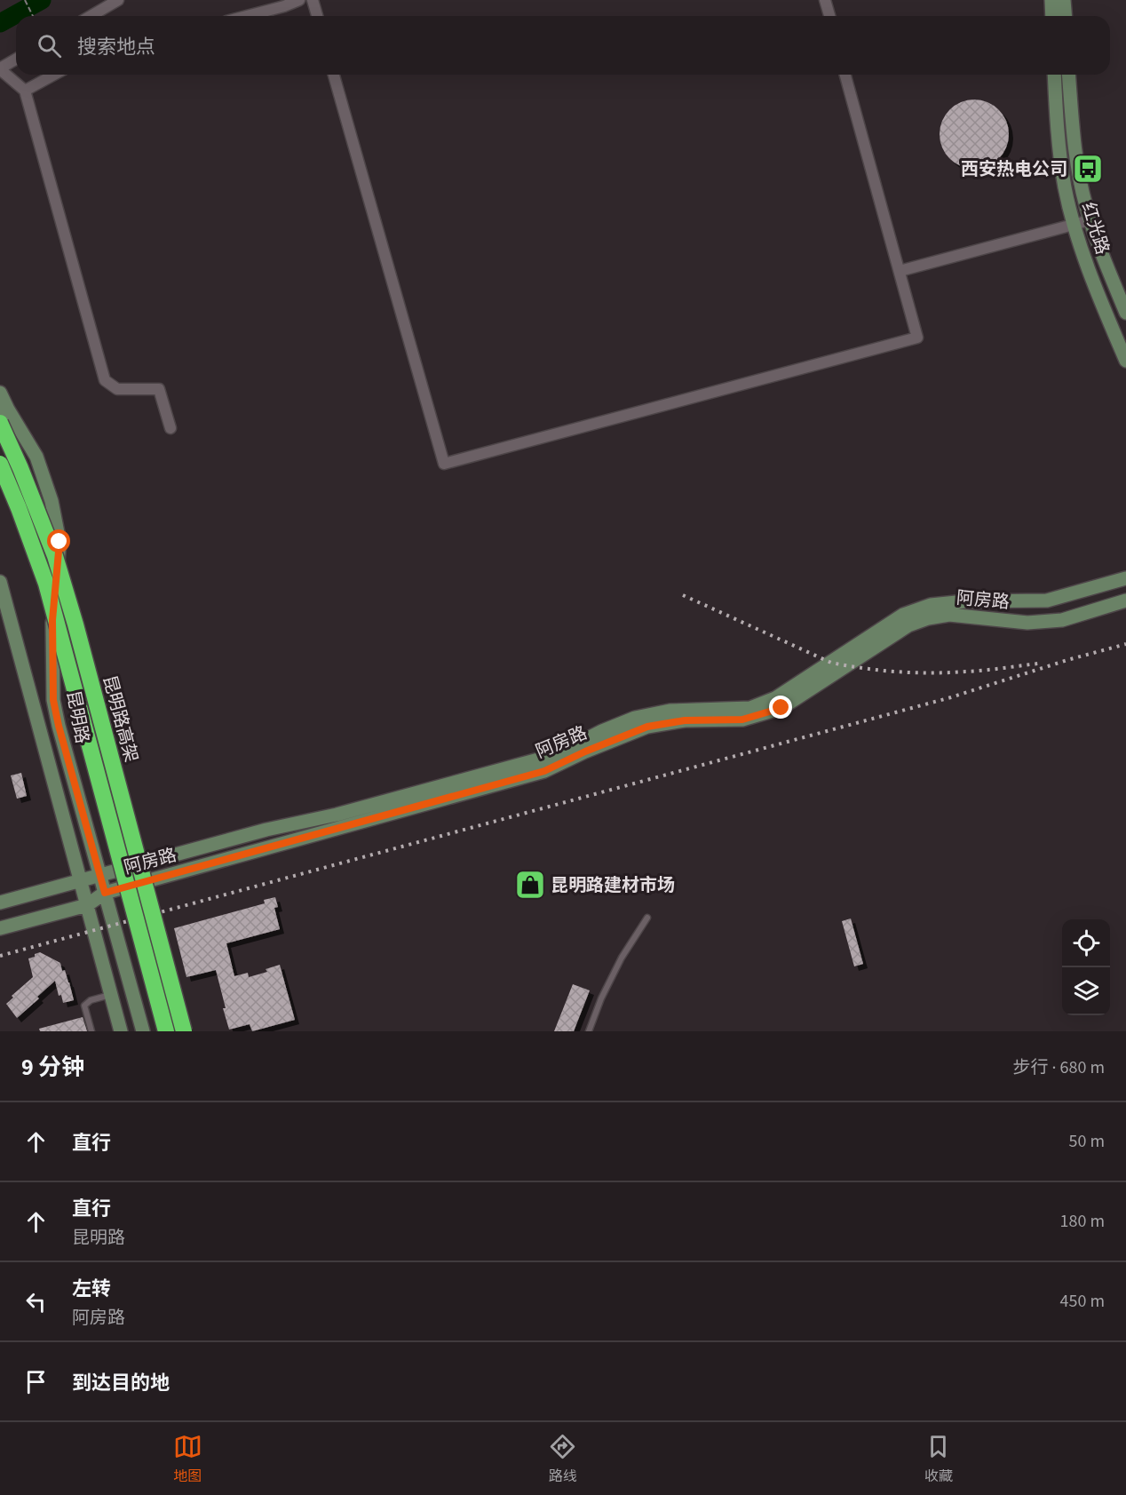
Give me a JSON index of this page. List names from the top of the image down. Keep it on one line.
{"streets":{"highway":["昆明路高架"],"main road":["红光路","阿房路","昆明路"]},"crossings":[["阿房路","昆明路"]],"places":{"bus stop":["西安热电公司"],"shop":["昆明路建材市场"]},"page":{"search":"搜索地点","heading":["9 分钟","步行 · 680 m"],"list":[["直行","50 m"],["直行","昆明路","180 m"],["左转","阿房路","450 m"],"到达目的地"],"nav":["地图","路线","收藏"]}}
